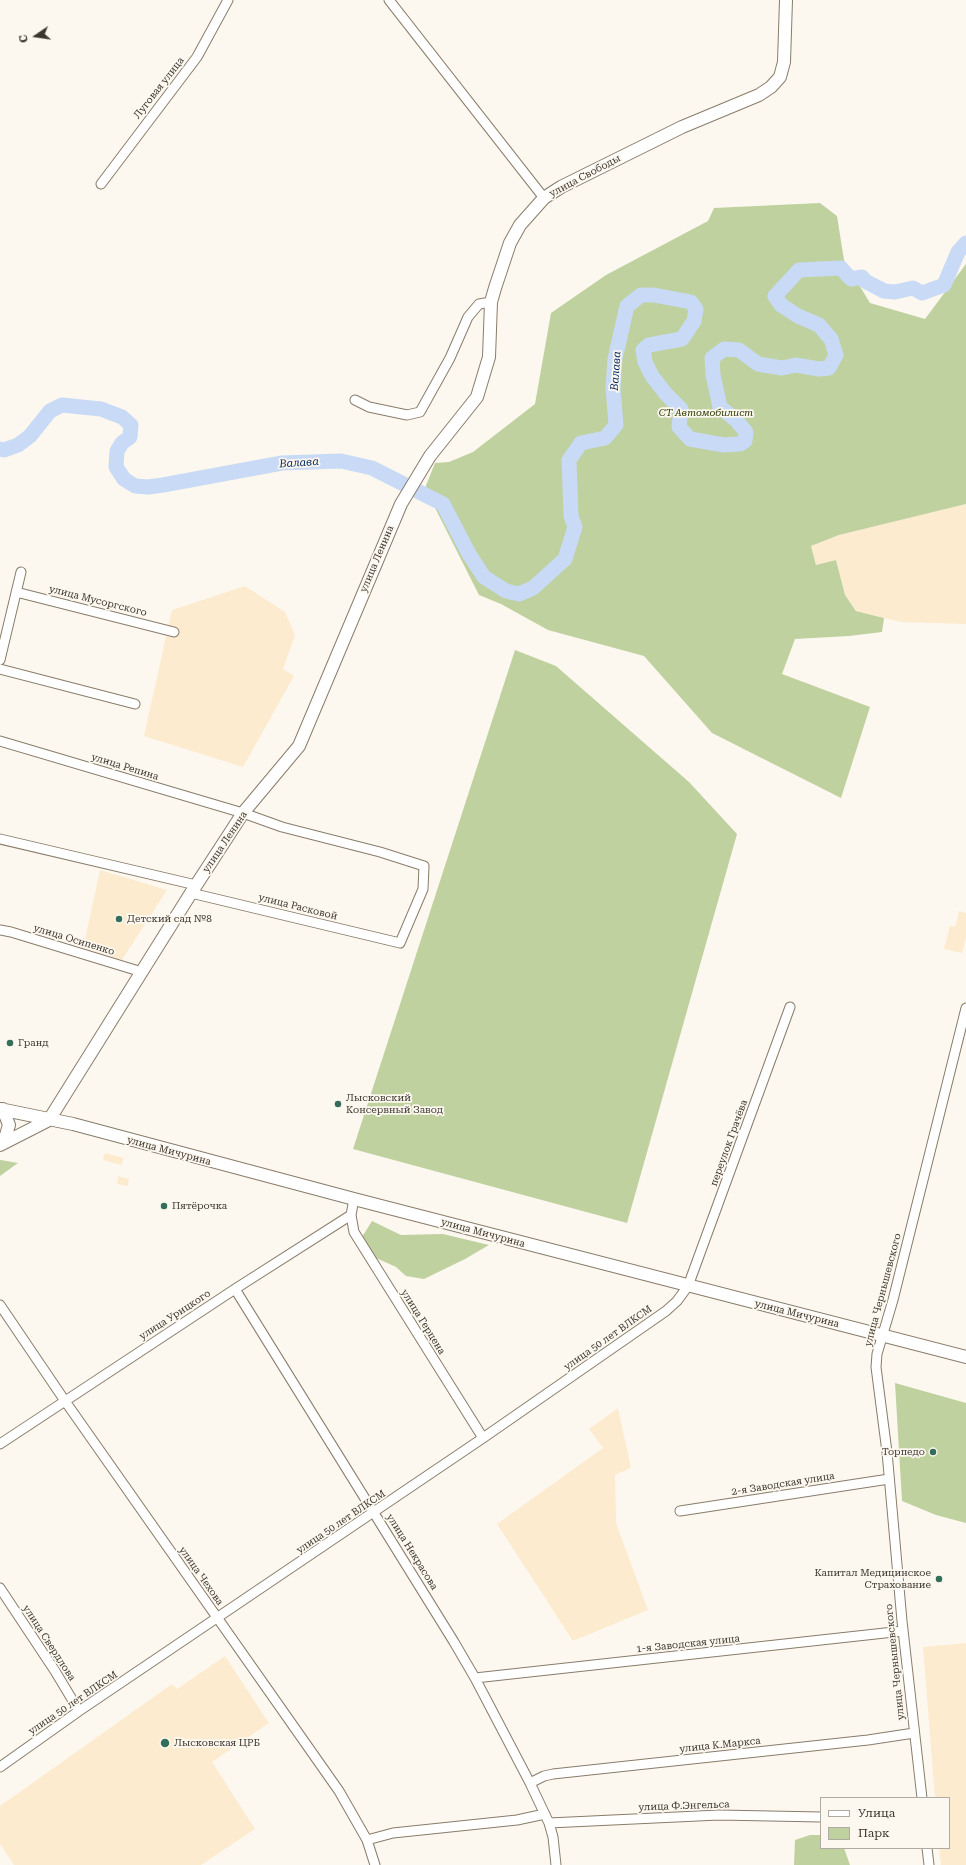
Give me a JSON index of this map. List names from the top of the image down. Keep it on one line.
{"streets":{"main road":["улица Свободы","улица Ленина","улица Мичурина"],"street":["Луговая улица","улица Мусоргского","улица Репина","улица Расковой","улица Осипенко","переулок Грачёва","улица Чернышевского","улица Урицкого","улица Герцена","улица 50 лет ВЛКСМ","2-я Заводская улица","улица Некрасова","улица Чехова","улица Свердлова","1-я Заводская улица","улица К.Маркса","улица Ф.Энгельса"]},"crossings":[["улица Свободы","улица Ленина"],["улица Ленина","улица Репина"],["улица Ленина","улица Расковой"],["улица Ленина","улица Осипенко"],["улица Ленина","улица Мичурина"],["улица Репина","улица Расковой"],["переулок Грачёва","улица Мичурина"],["переулок Грачёва","улица 50 лет ВЛКСМ"],["улица Мичурина","улица Чернышевского"],["улица Мичурина","улица 50 лет ВЛКСМ"],["улица Чернышевского","2-я Заводская улица"],["улица Чернышевского","1-я Заводская улица"],["улица Чернышевского","улица К.Маркса"],["улица Урицкого","улица Герцена"],["улица Урицкого","улица Некрасова"],["улица Урицкого","улица Чехова"],["улица Герцена","улица 50 лет ВЛКСМ"],["улица 50 лет ВЛКСМ","улица Некрасова"],["улица 50 лет ВЛКСМ","улица Чехова"],["улица 50 лет ВЛКСМ","улица Свердлова"],["улица Некрасова","1-я Заводская улица"],["улица Некрасова","улица К.Маркса"],["улица Некрасова","улица Ф.Энгельса"],["улица Чехова","улица Ф.Энгельса"]],"water":["Валава"],"parks":["СТ Автомобилист"],"places":["Детский сад №8","Гранд","Лысковский Консервный Завод","Пятёрочка","Торпедо","Капитал Медицинское Страхование","Лысковская ЦРБ"],"legend":["Улица","Парк"],"north":"left"}
